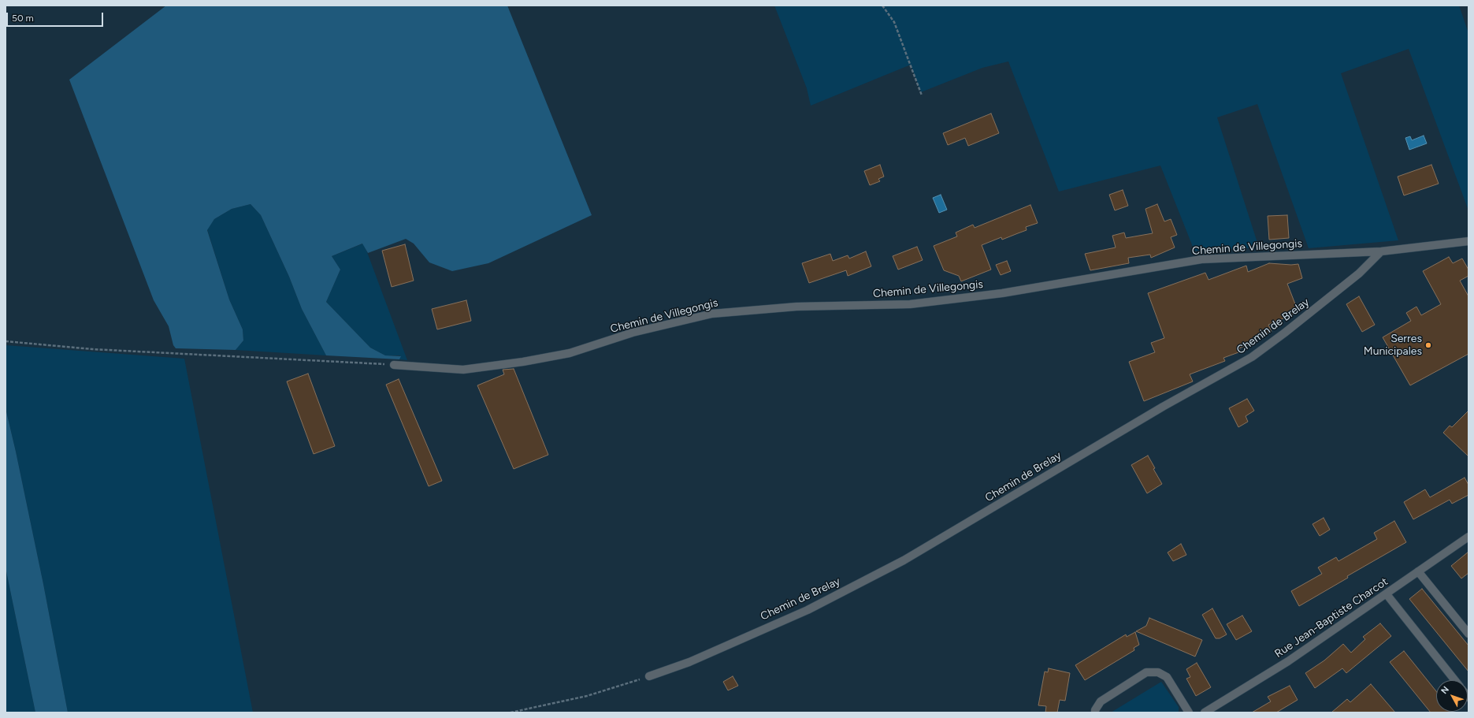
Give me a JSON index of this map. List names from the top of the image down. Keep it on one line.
{"streets":{"street":["Chemin de Villegongis","Chemin de Brelay","Rue Jean-Baptiste Charcot"]},"crossings":[["Chemin de Villegongis","Chemin de Brelay"]],"places":["Serres Municipales"],"scale_bar":"50 m","north":"top left"}
